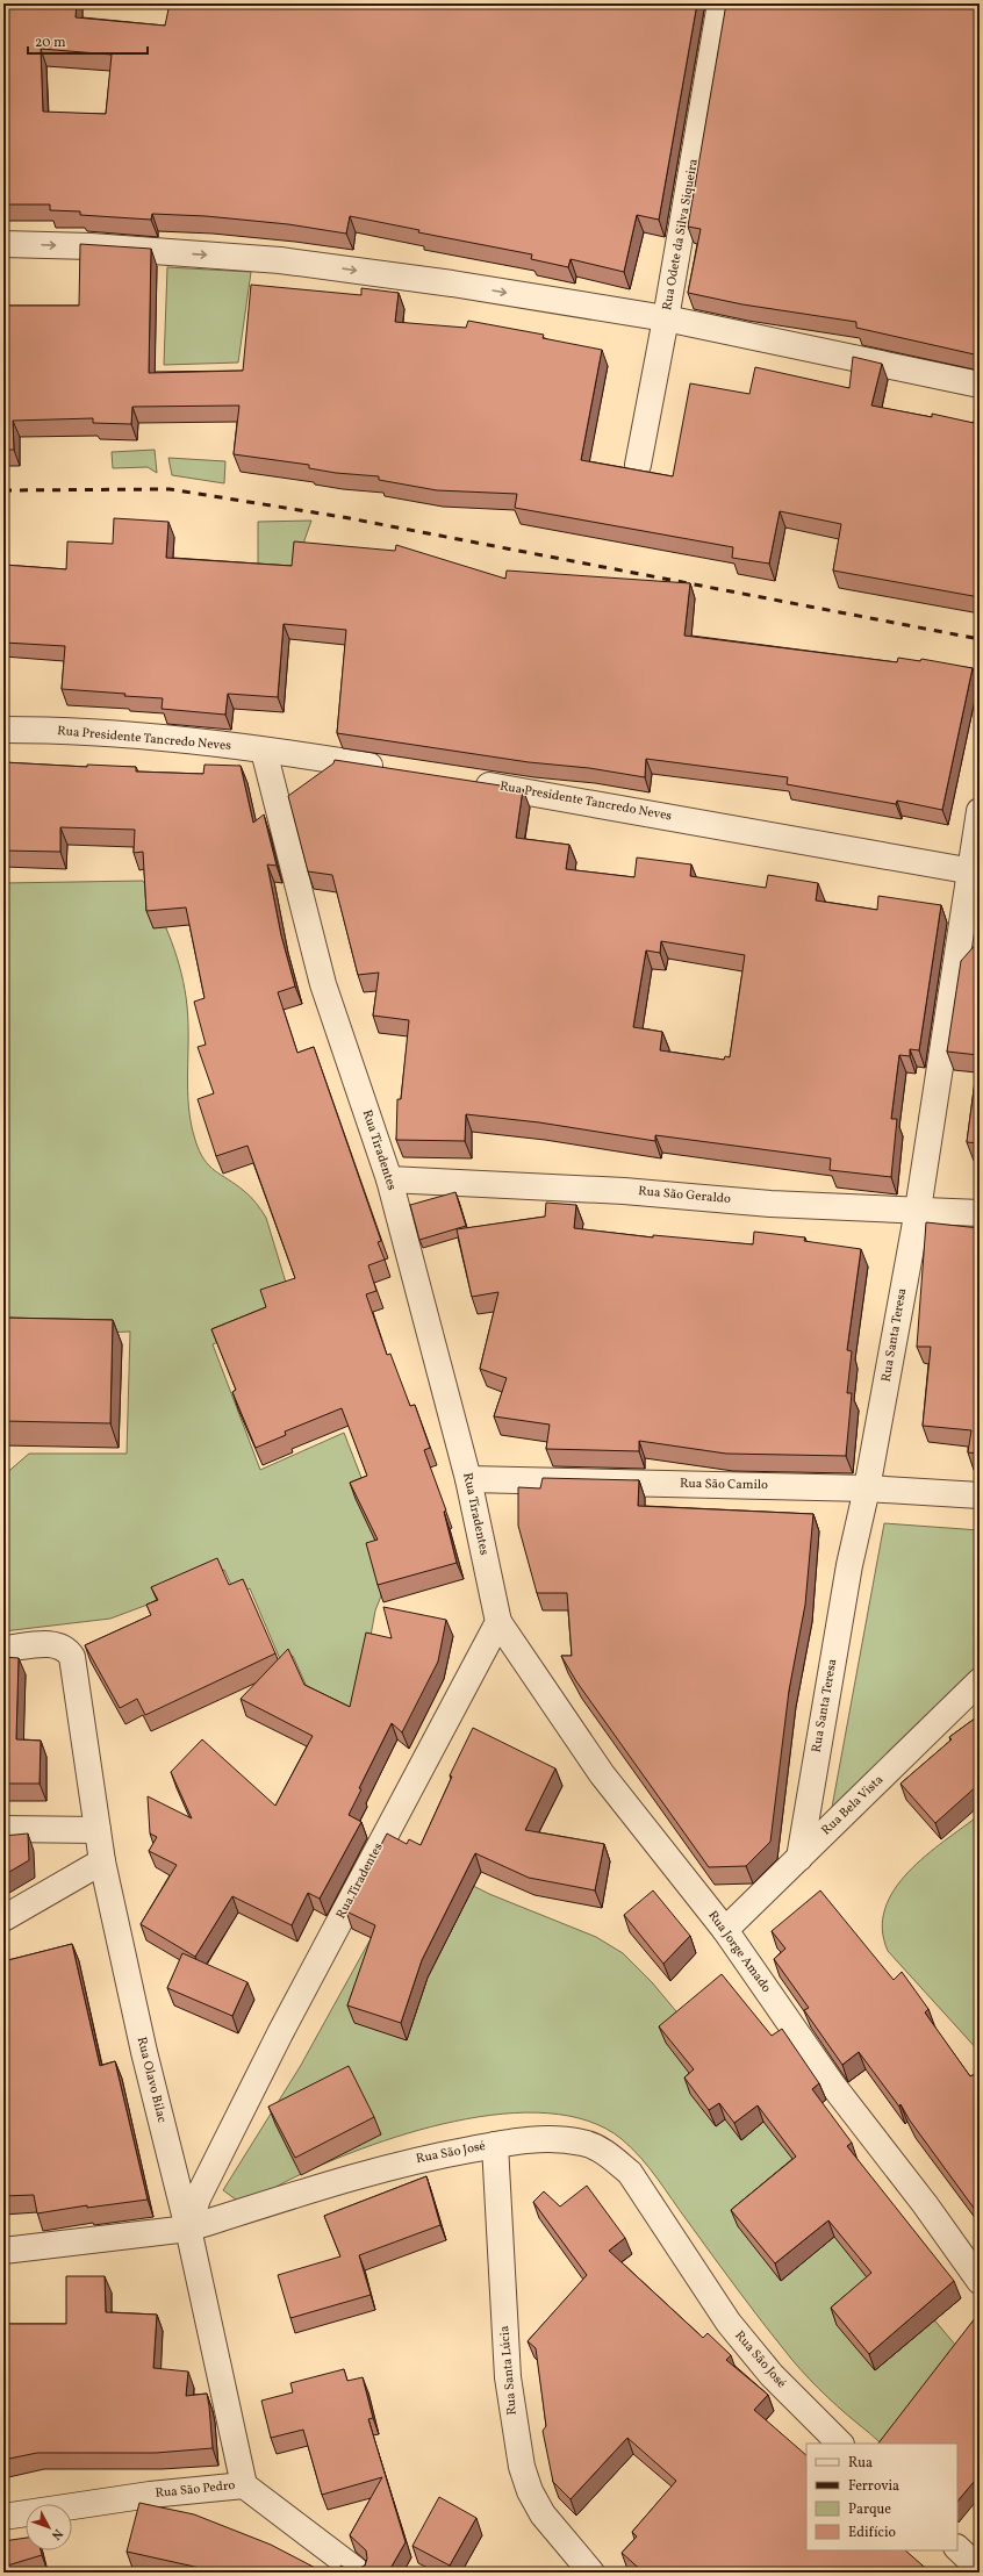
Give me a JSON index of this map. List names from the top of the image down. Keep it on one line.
{"streets":{"street":["Rua Odete da Silva Siqueira","Rua Presidente Tancredo Neves","Rua Tiradentes","Rua São Geraldo","Rua Santa Teresa","Rua São Camilo","Rua Bela Vista","Rua Jorge Amado","Rua Olavo Bilac","Rua São José","Rua Santa Lúcia","Rua São Pedro"]},"crossings":[["Rua Presidente Tancredo Neves","Rua Tiradentes"],["Rua Presidente Tancredo Neves","Rua Santa Teresa"],["Rua Tiradentes","Rua São Geraldo"],["Rua Tiradentes","Rua São Camilo"],["Rua Tiradentes","Rua Jorge Amado"],["Rua Tiradentes","Rua Olavo Bilac"],["Rua Tiradentes","Rua São José"],["Rua São Geraldo","Rua Santa Teresa"],["Rua Santa Teresa","Rua São Camilo"],["Rua Santa Teresa","Rua Bela Vista"],["Rua Bela Vista","Rua Jorge Amado"],["Rua Olavo Bilac","Rua São José"],["Rua São José","Rua Santa Lúcia"]],"legend":["Rua","Ferrovia","Parque","Edifício"],"scale_bar":"20 m","north":"bottom right"}
